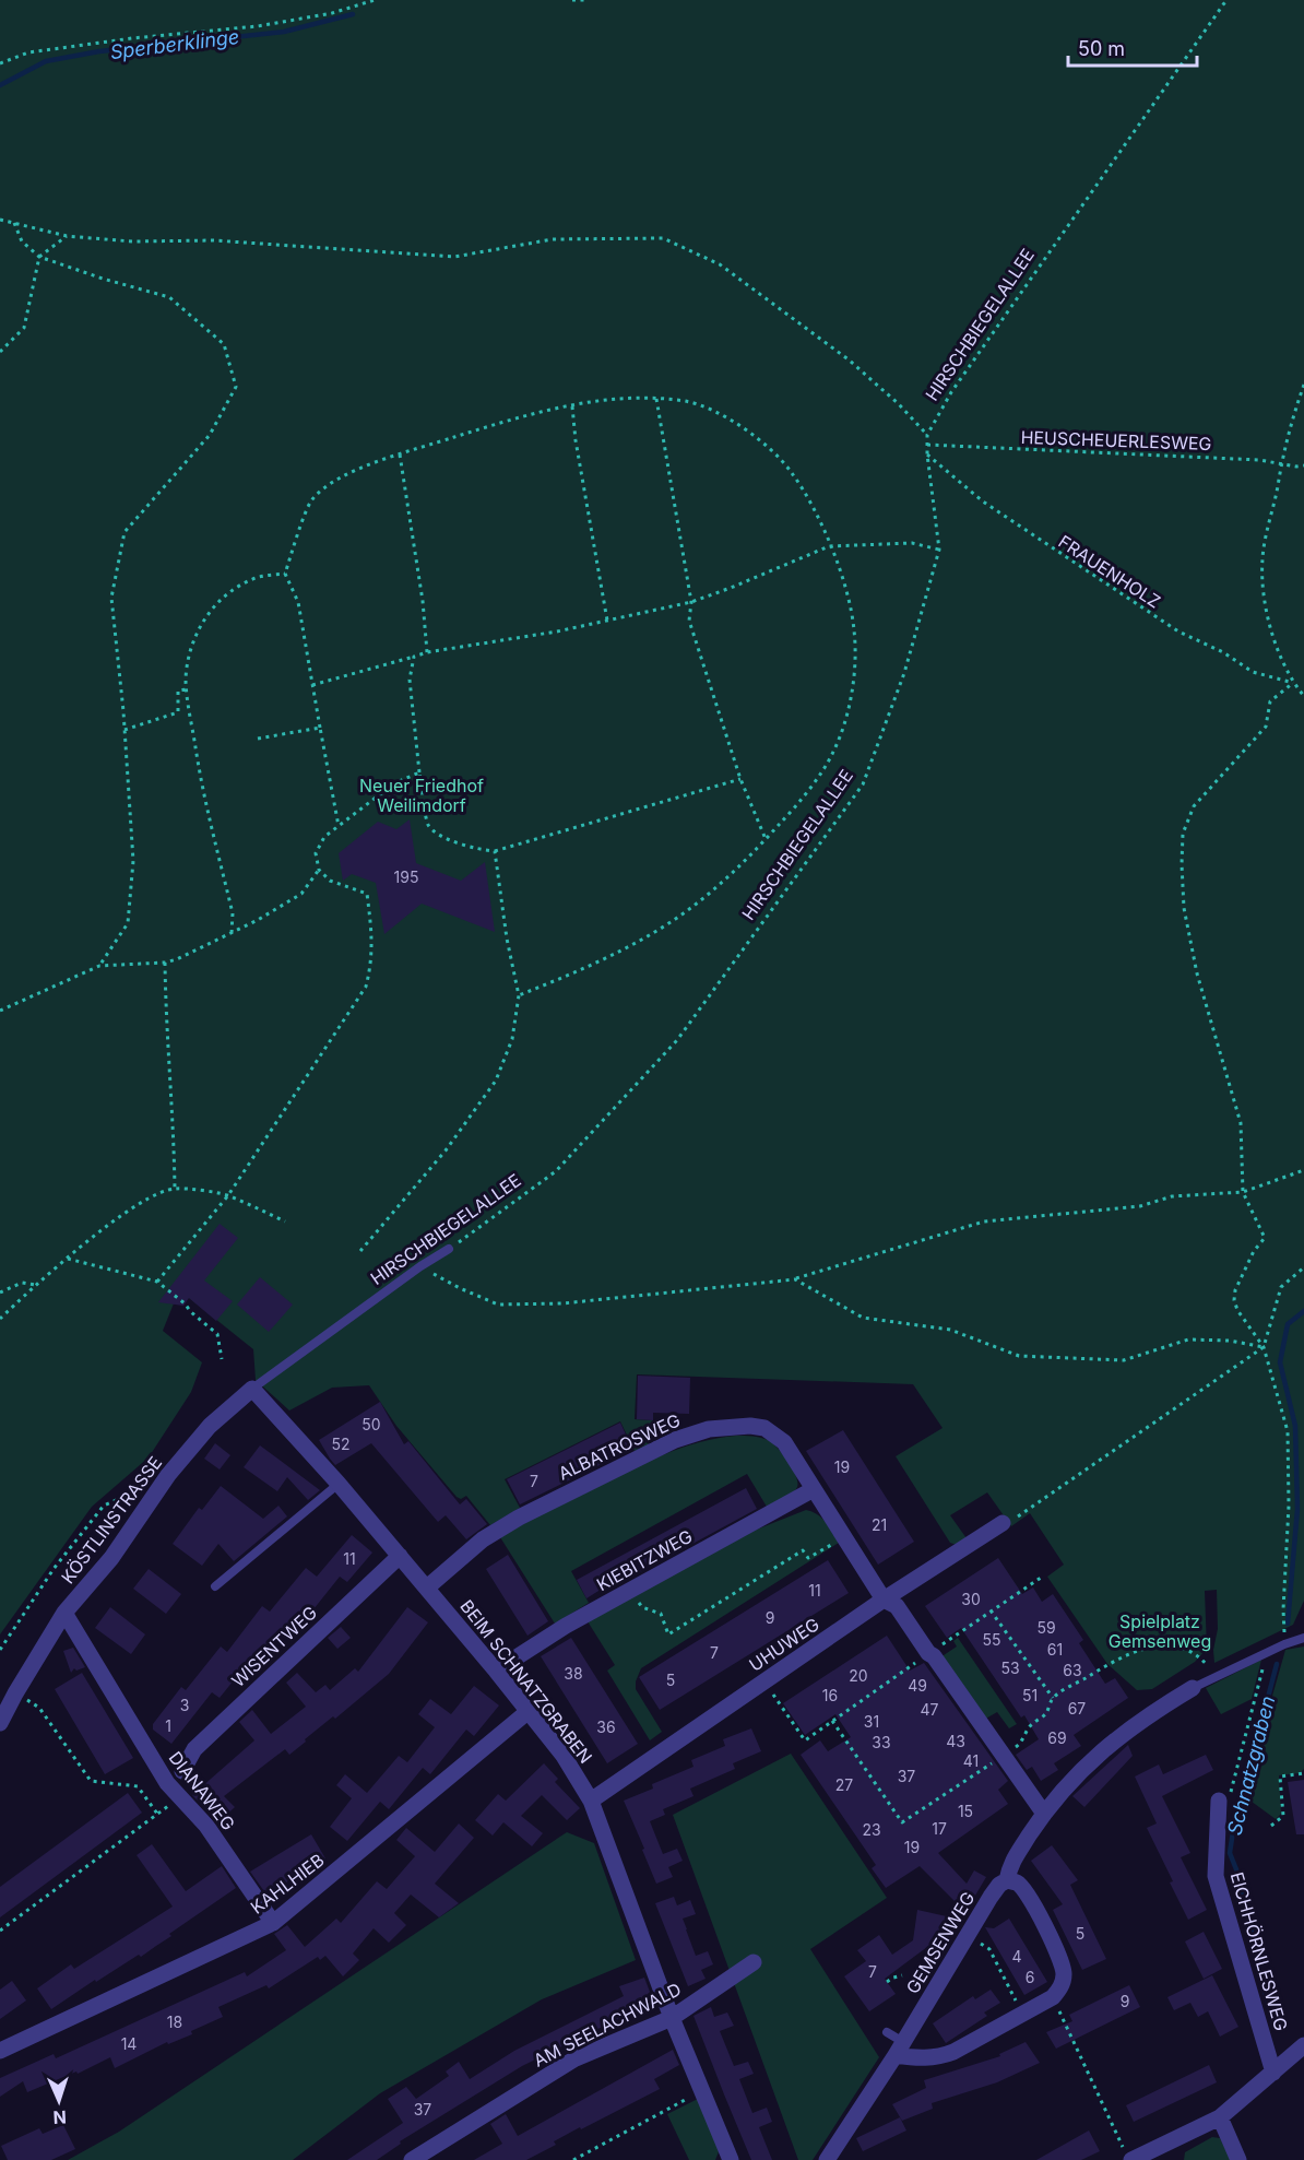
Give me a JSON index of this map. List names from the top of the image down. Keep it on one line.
{"streets":{"street":["ALBATROSWEG","KÖSTLINSTRASSE","KIEBITZWEG","UHUWEG","WISENTWEG","BEIM SCHNATZGRABEN","DIANAWEG","KAHLHIEB","GEMSENWEG","EICHHÖRNLESWEG","AM SEELACHWALD"],"lane":["HIRSCHBIEGELALLEE"],"path":["HEUSCHEUERLESWEG","FRAUENHOLZ"]},"crossings":[["HIRSCHBIEGELALLEE","HEUSCHEUERLESWEG"],["HIRSCHBIEGELALLEE","FRAUENHOLZ"],["HIRSCHBIEGELALLEE","KÖSTLINSTRASSE"],["HIRSCHBIEGELALLEE","BEIM SCHNATZGRABEN"],["ALBATROSWEG","KIEBITZWEG"],["ALBATROSWEG","UHUWEG"],["ALBATROSWEG","BEIM SCHNATZGRABEN"],["ALBATROSWEG","GEMSENWEG"],["KÖSTLINSTRASSE","BEIM SCHNATZGRABEN"],["KÖSTLINSTRASSE","DIANAWEG"],["KIEBITZWEG","BEIM SCHNATZGRABEN"],["UHUWEG","BEIM SCHNATZGRABEN"],["WISENTWEG","BEIM SCHNATZGRABEN"],["BEIM SCHNATZGRABEN","KAHLHIEB"],["BEIM SCHNATZGRABEN","AM SEELACHWALD"],["DIANAWEG","KAHLHIEB"]],"water":["Sperberklinge","Schnatzgraben"],"parks":["Neuer Friedhof Weilimdorf","Spielplatz Gemsenweg"],"house_numbers":["195","50","52","19","7","21","11","11","30","9","59","55","61","7","53","63","38","20","5","49","16","51","3","67","47","31","1","36","69","43","33","41","37","27","15","17","23","19","5","4","7","6","9","18","14","37"],"scale_bar":"50 m","north":"bottom"}
